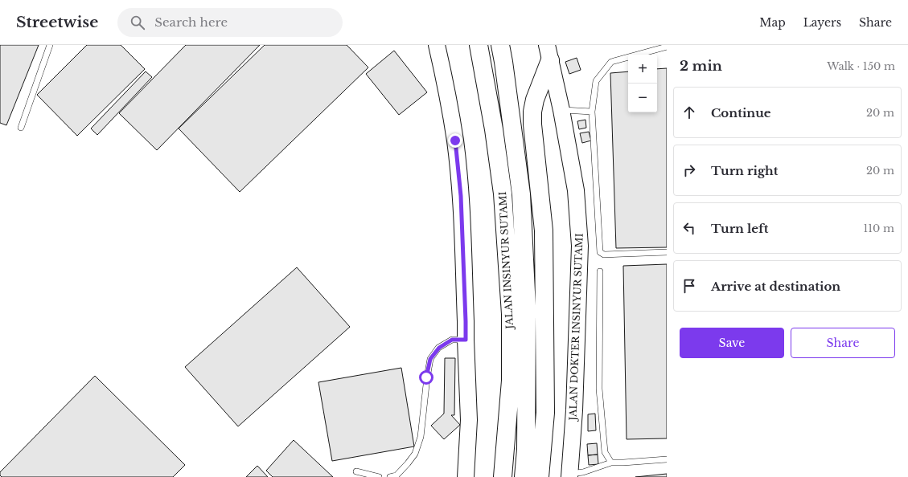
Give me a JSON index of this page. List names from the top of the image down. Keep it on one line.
{"streets":{"highway":["JALAN INSINYUR SUTAMI"],"street":["JALAN DOKTER INSINYUR SUTAMI"]},"page":{"header":"Streetwise","search":"Search here","nav":["Map","Layers","Share"],"heading":["2 min","Walk · 150 m"],"map_buttons":["+","−"],"list":[["Continue","20 m"],["Turn right","20 m"],["Turn left","110 m"],"Arrive at destination"],"buttons":["Save","Share"]}}
